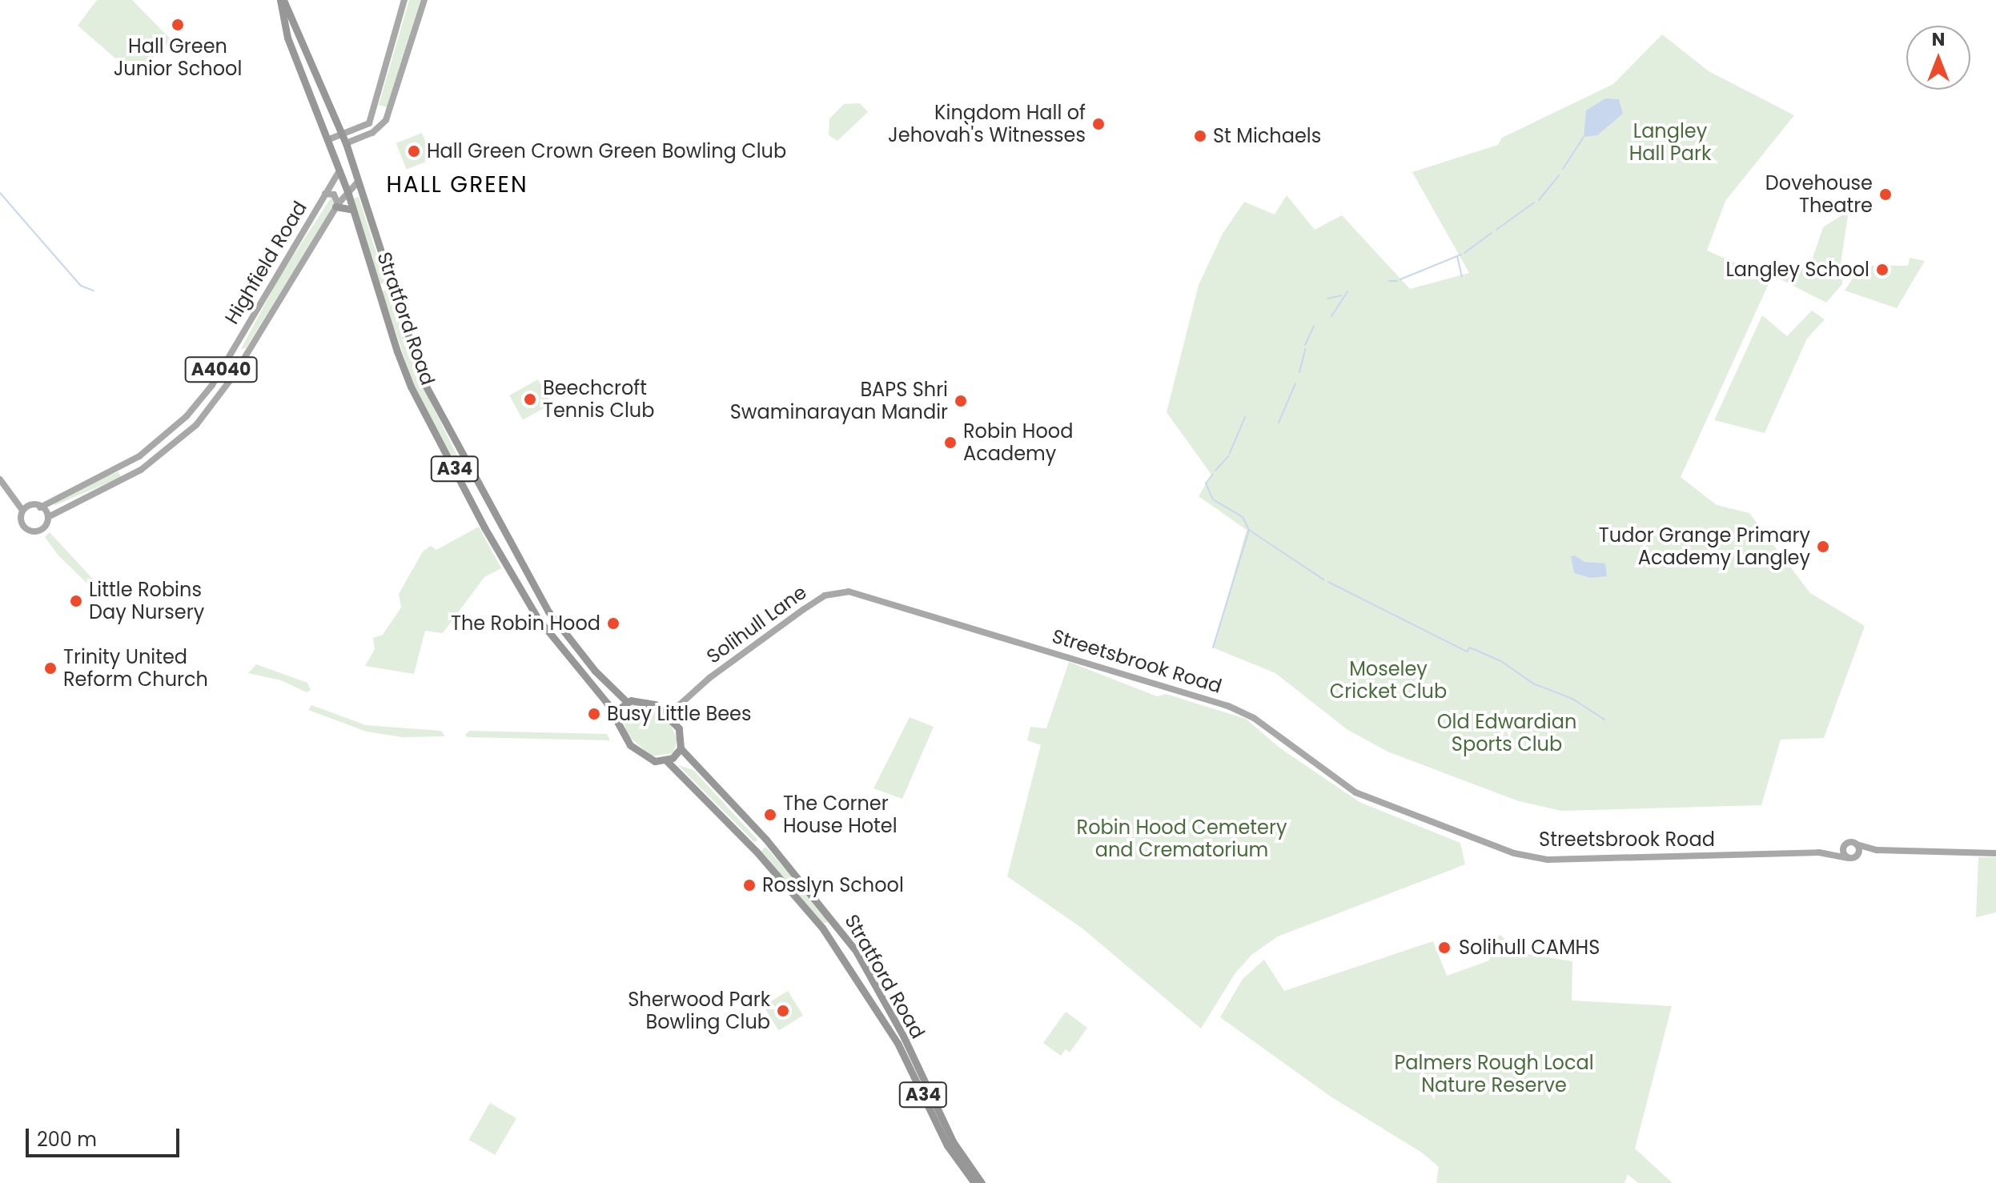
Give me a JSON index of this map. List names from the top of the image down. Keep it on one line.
{"streets":{"highway":["Stratford Road","A34"],"main road":["Highfield Road","A4040","Solihull Lane","Streetsbrook Road"]},"crossings":[["Highfield Road","Stratford Road"],["Highfield Road","A4040"],["Stratford Road","A4040"],["Stratford Road","Solihull Lane"],["Solihull Lane","Streetsbrook Road"]],"districts":["HALL GREEN"],"parks":["Langley Hall Park","Moseley Cricket Club","Old Edwardian Sports Club","Robin Hood Cemetery and Crematorium","Palmers Rough Local Nature Reserve"],"places":["Hall Green Junior School","Kingdom Hall of Jehovah's Witnesses","St Michaels","Hall Green Crown Green Bowling Club","Dovehouse Theatre","Langley School","Beechcroft Tennis Club","BAPS Shri Swaminarayan Mandir","Robin Hood Academy","Tudor Grange Primary Academy Langley","Little Robins Day Nursery","The Robin Hood","Trinity United Reform Church","Busy Little Bees","The Corner House Hotel","Rosslyn School","Solihull CAMHS","Sherwood Park Bowling Club"],"scale_bar":"200 m","north":"top"}
